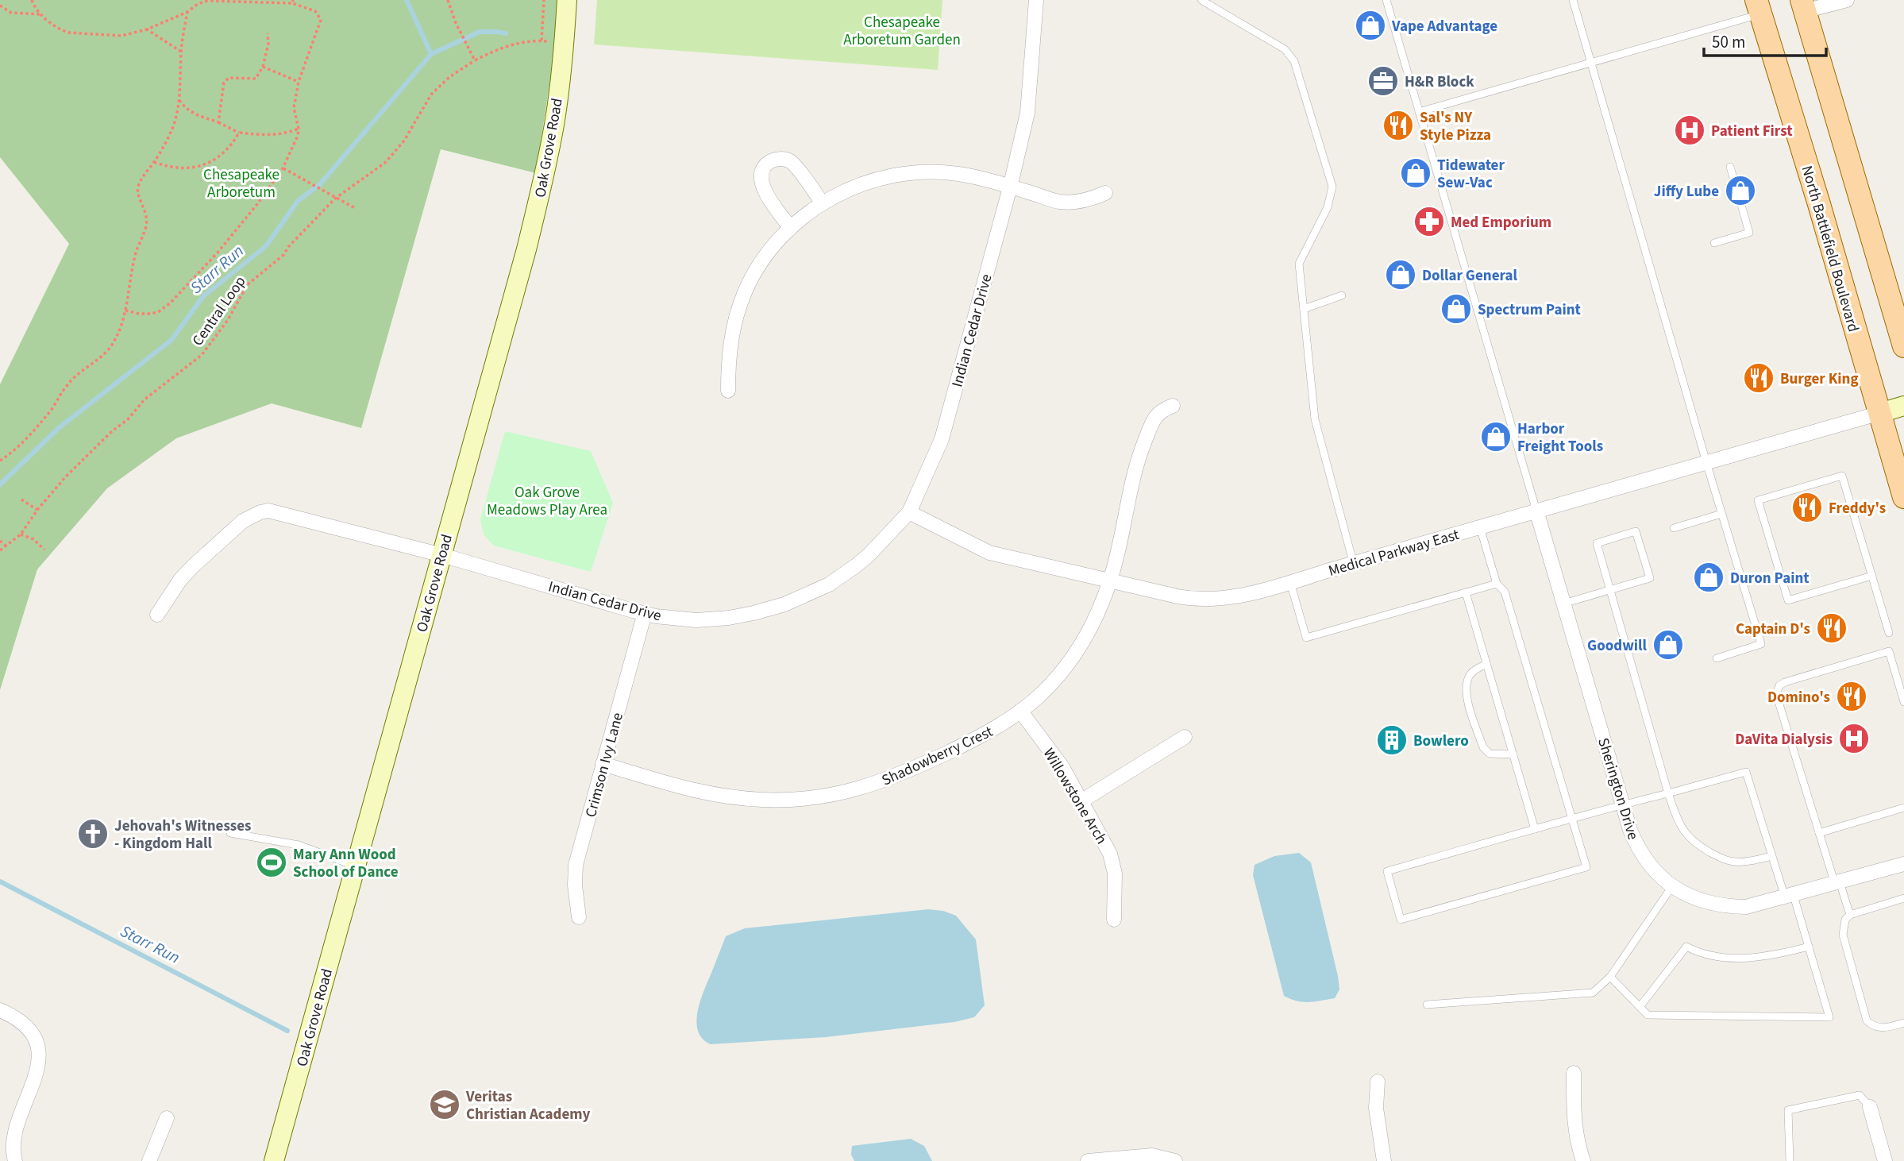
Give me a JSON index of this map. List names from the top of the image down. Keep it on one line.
{"streets":{"main road":["North Battlefield Boulevard"],"street":["Oak Grove Road","Indian Cedar Drive","Medical Parkway East","Shadowberry Crest","Crimson Ivy Lane","Sherington Drive","Willowstone Arch"],"path":["Central Loop"]},"crossings":[["Oak Grove Road","Central Loop"],["Oak Grove Road","Indian Cedar Drive"],["North Battlefield Boulevard","Medical Parkway East"],["Indian Cedar Drive","Medical Parkway East"],["Indian Cedar Drive","Crimson Ivy Lane"],["Medical Parkway East","Shadowberry Crest"],["Medical Parkway East","Sherington Drive"],["Shadowberry Crest","Crimson Ivy Lane"],["Shadowberry Crest","Willowstone Arch"]],"water":["Starr Run"],"parks":["Chesapeake Arboretum Garden","Chesapeake Arboretum","Oak Grove Meadows Play Area"],"places":{"shop":["Vape Advantage","Tidewater Sew-Vac","Jiffy Lube","Dollar General","Spectrum Paint","Harbor Freight Tools","Duron Paint","Goodwill"],"office":["H&R Block"],"restaurant":["Sal's NY Style Pizza","Burger King","Freddy's","Captain D's","Domino's"],"hospital":["Patient First","DaVita Dialysis"],"pharmacy":["Med Emporium"],"building":["Bowlero"],"church":["Jehovah's Witnesses - Kingdom Hall"],"sports":["Mary Ann Wood School of Dance"],"school or university":["Veritas Christian Academy"]},"scale_bar":"50 m"}
